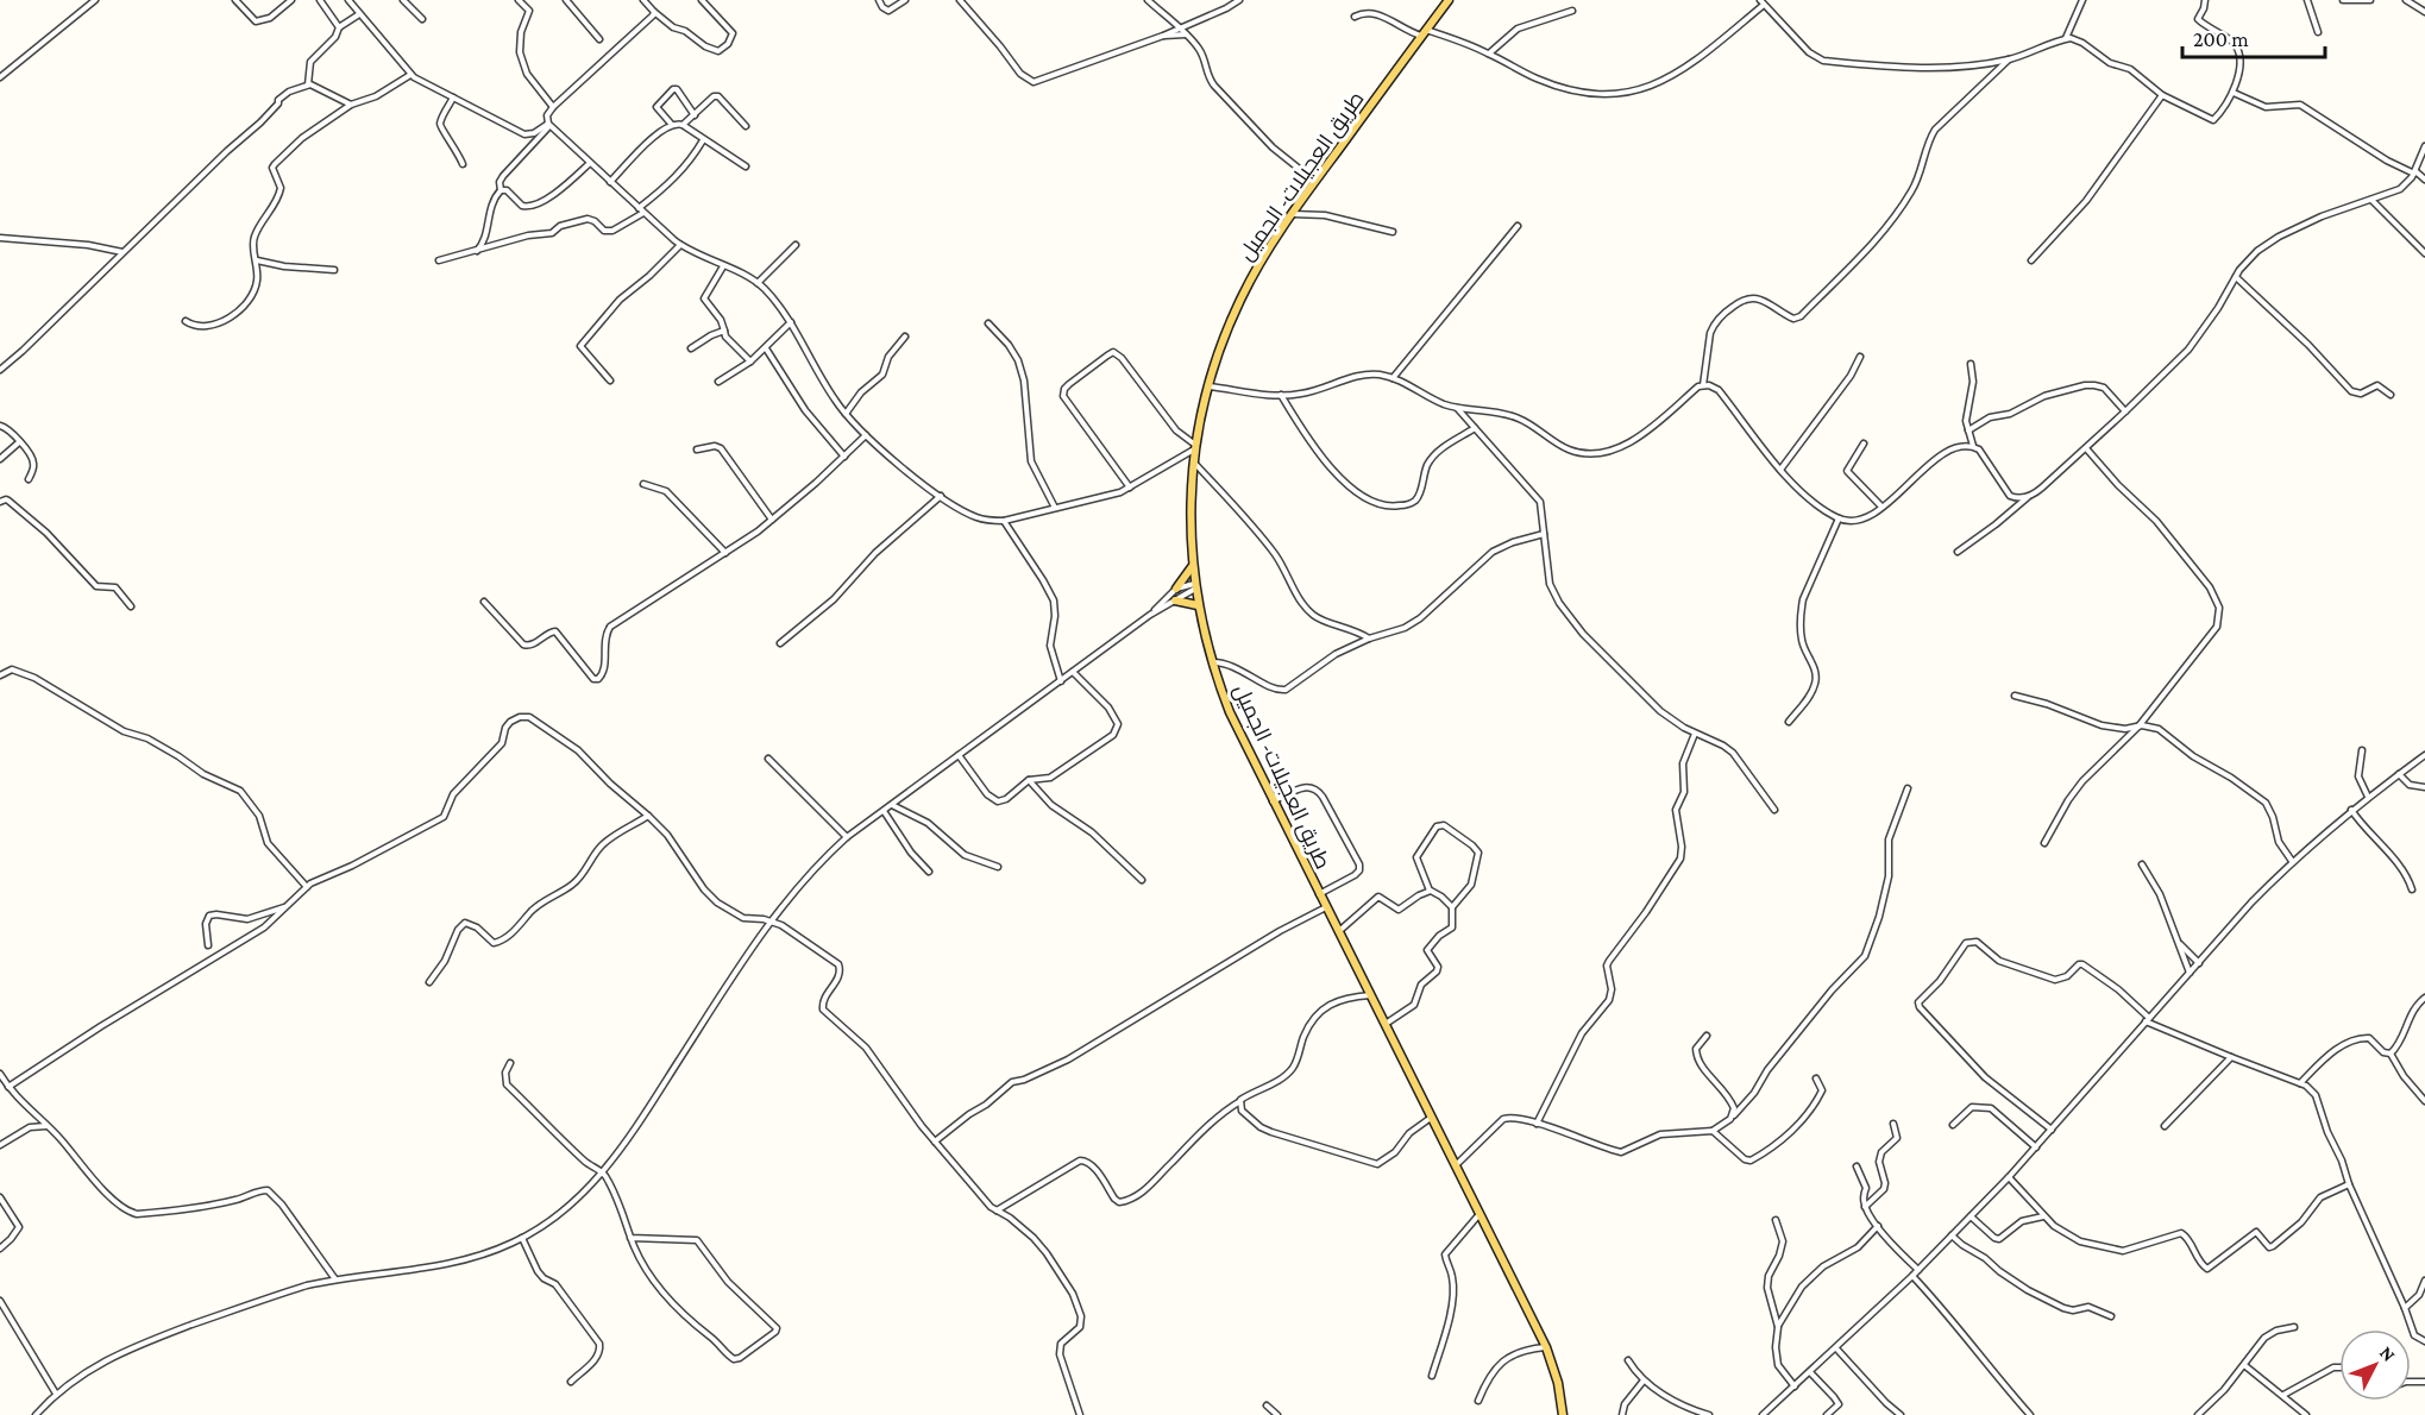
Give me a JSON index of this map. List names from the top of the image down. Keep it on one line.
{"streets":{"main road":["طريق العجيلات- الجميل"]},"scale_bar":"200 m","north":"top right"}
